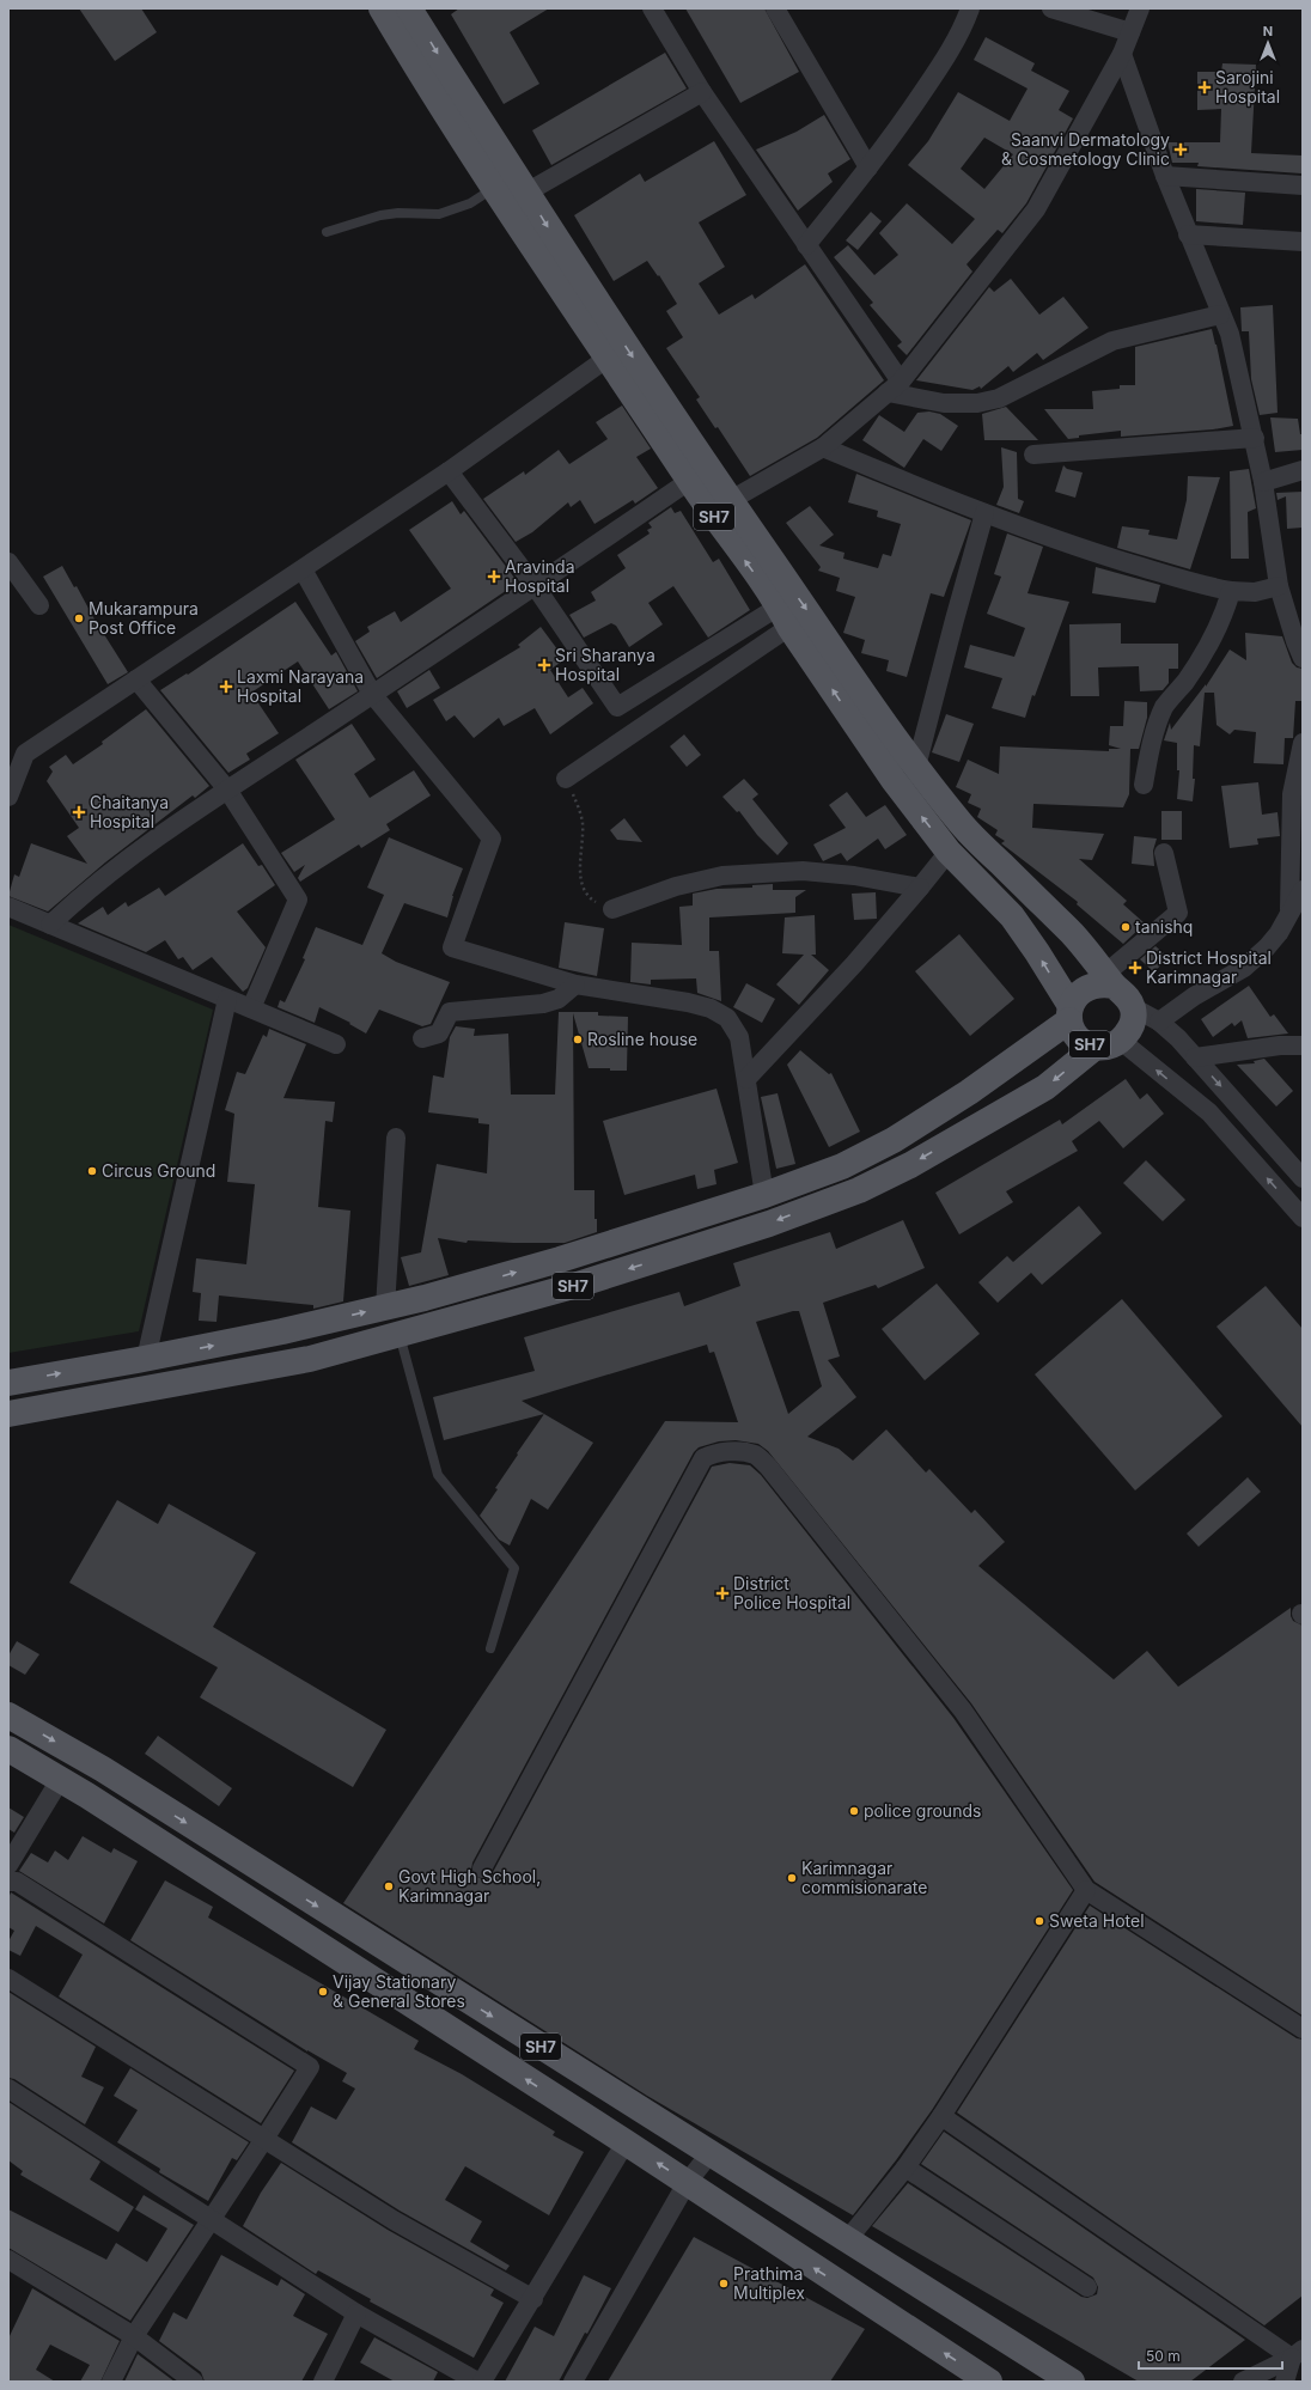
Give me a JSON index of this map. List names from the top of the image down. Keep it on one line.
{"streets":{"main road":["SH7"]},"places":{"health":["Sarojini Hospital","Saanvi Dermatology & Cosmetology Clinic","Aravinda Hospital","Sri Sharanya Hospital","Laxmi Narayana Hospital","Chaitanya Hospital","District Hospital Karimnagar","District Police Hospital"],"other":["Mukarampura Post Office","tanishq","Rosline house","Circus Ground","police grounds","Karimnagar commisionarate","Govt High School, Karimnagar","Sweta Hotel","Vijay Stationary & General Stores","Prathima Multiplex"]},"scale_bar":"50 m","north":"top"}
